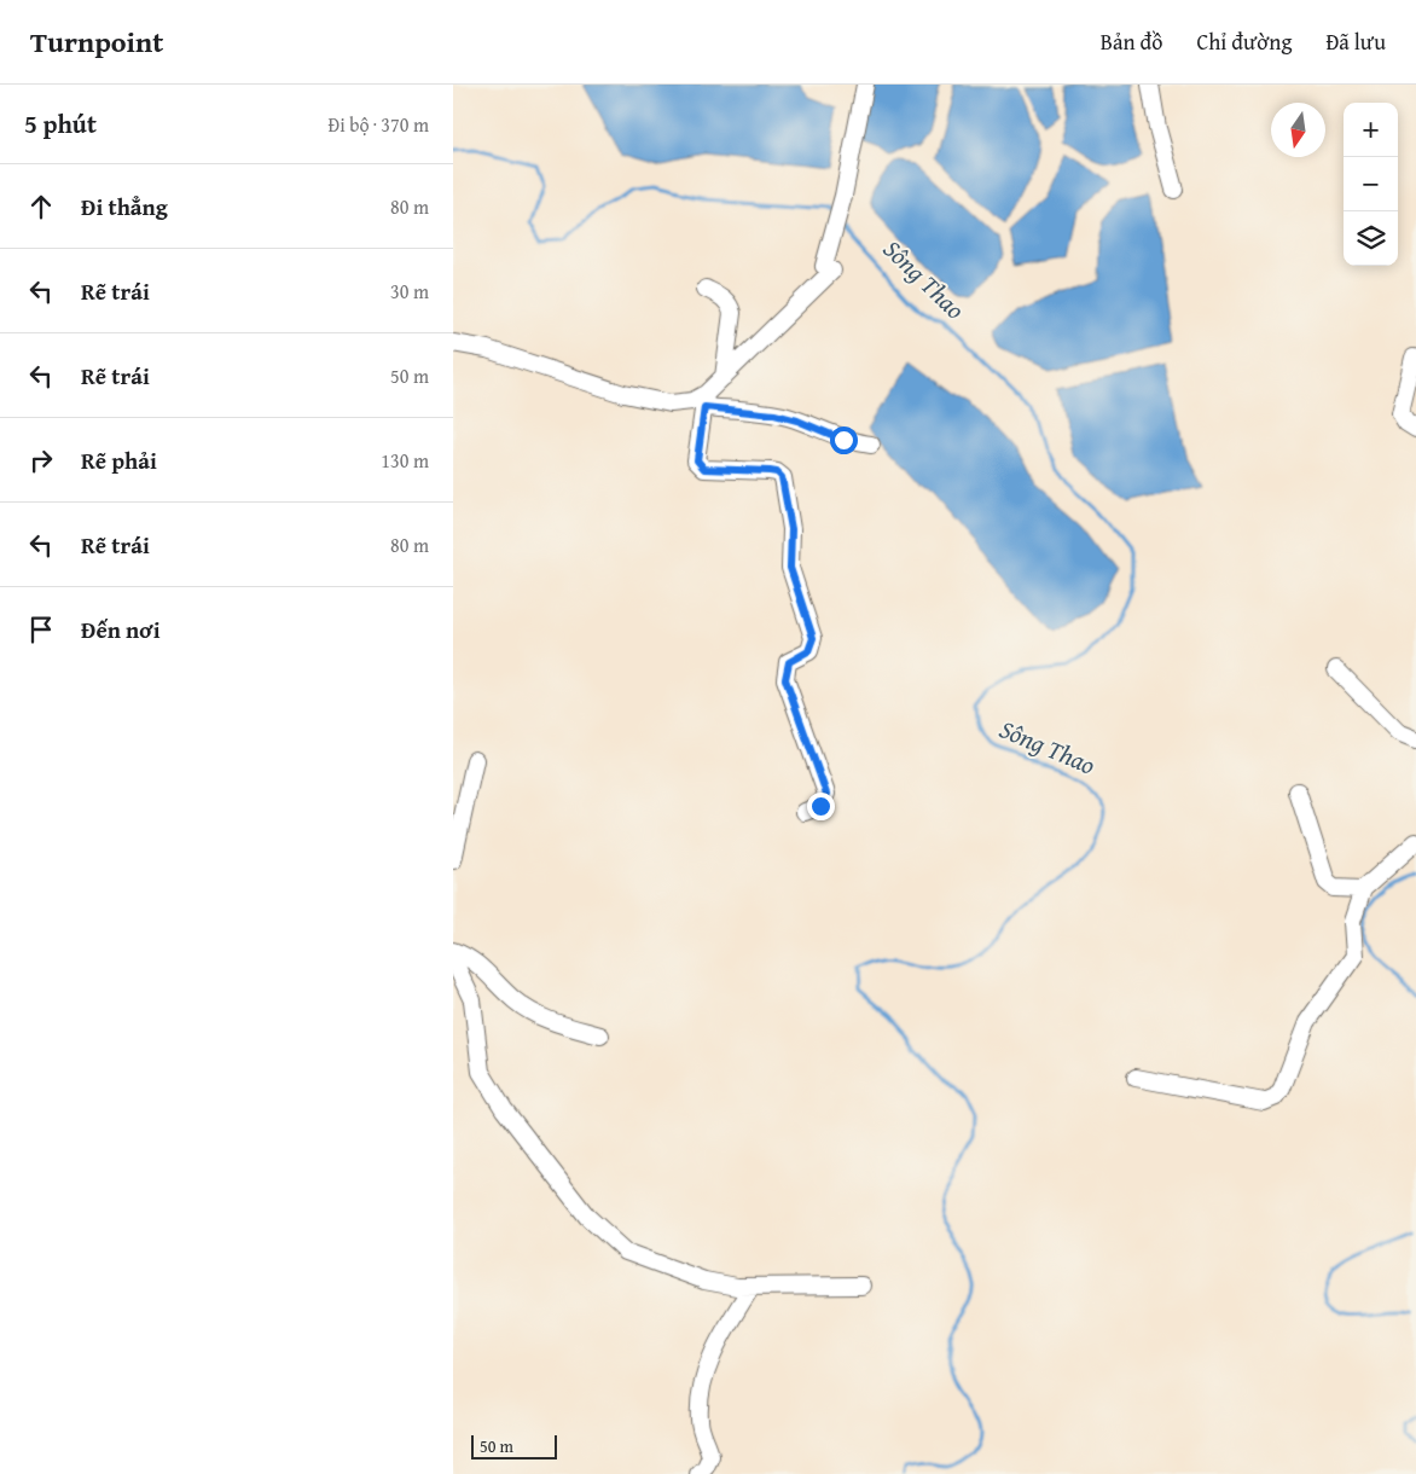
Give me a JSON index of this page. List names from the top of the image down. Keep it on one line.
{"water":["Sông Thao"],"scale_bar":"50 m","north":"bottom","page":{"header":"Turnpoint","nav":["Bản đồ","Chỉ đường","Đã lưu"],"heading":["5 phút","Đi bộ · 370 m"],"map_buttons":["+","−"],"list":[["Đi thẳng","80 m"],["Rẽ trái","30 m"],["Rẽ trái","50 m"],["Rẽ phải","130 m"],["Rẽ trái","80 m"],"Đến nơi"],"scale":"50 m"}}
